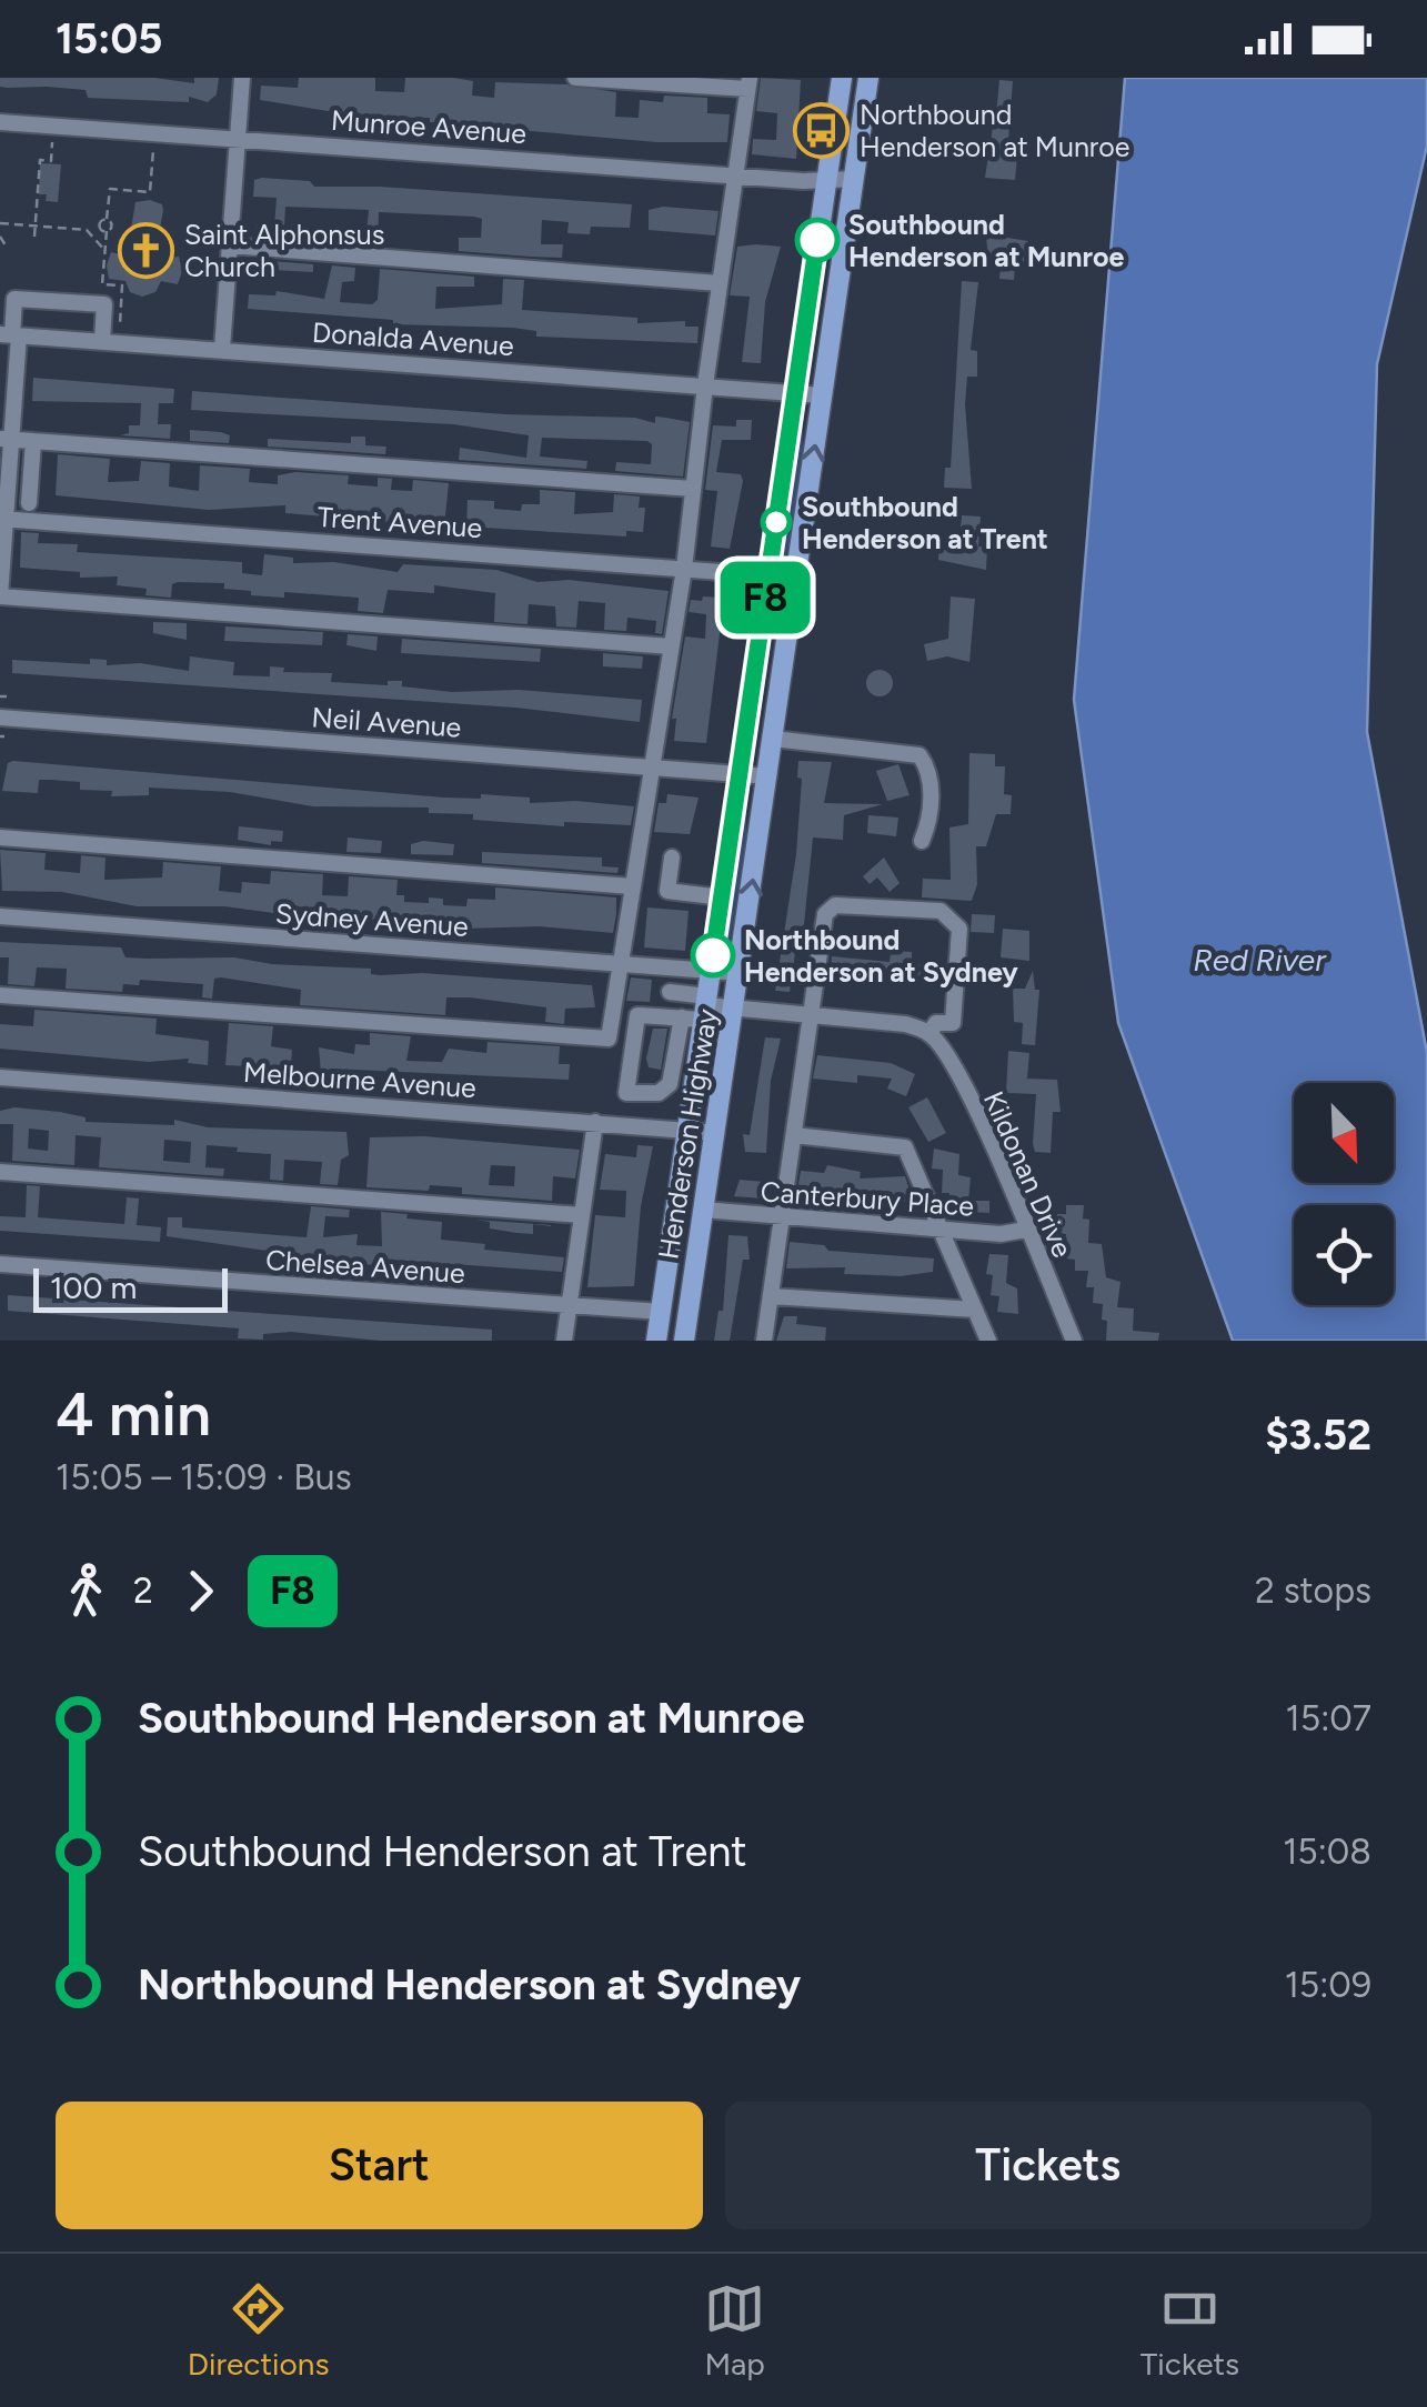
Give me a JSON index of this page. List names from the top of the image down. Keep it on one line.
{"streets":{"main road":["Henderson Highway"],"street":["Munroe Avenue","Donalda Avenue","Trent Avenue","Neil Avenue","Sydney Avenue","Melbourne Avenue","Kildonan Drive","Canterbury Place","Chelsea Avenue"]},"crossings":[["Munroe Avenue","Henderson Highway"],["Donalda Avenue","Henderson Highway"],["Trent Avenue","Henderson Highway"],["Neil Avenue","Henderson Highway"],["Sydney Avenue","Henderson Highway"],["Melbourne Avenue","Henderson Highway"],["Henderson Highway","Canterbury Place"],["Henderson Highway","Chelsea Avenue"],["Kildonan Drive","Canterbury Place"]],"water":["Red River"],"places":{"bus stop":["Northbound Henderson at Munroe"],"other":["Southbound Henderson at Munroe","Southbound Henderson at Trent","Northbound Henderson at Sydney"],"church":["Saint Alphonsus Church"]},"lines":["bus line F8"],"scale_bar":"100 m","north":"bottom right","page":{"status":"15:05","on_map":"F8","scale":"100 m","heading":["4 min","15:05 – 15:09 · Bus","$3.52"],"legs":["2","F8","2 stops"],"list":[{"name":"Southbound Henderson at Munroe","value":"15:07"},{"name":"Southbound Henderson at Trent","value":"15:08"},{"name":"Northbound Henderson at Sydney","value":"15:09"}],"buttons":["Start","Tickets"],"tabs":["Directions","Map","Tickets"]}}
